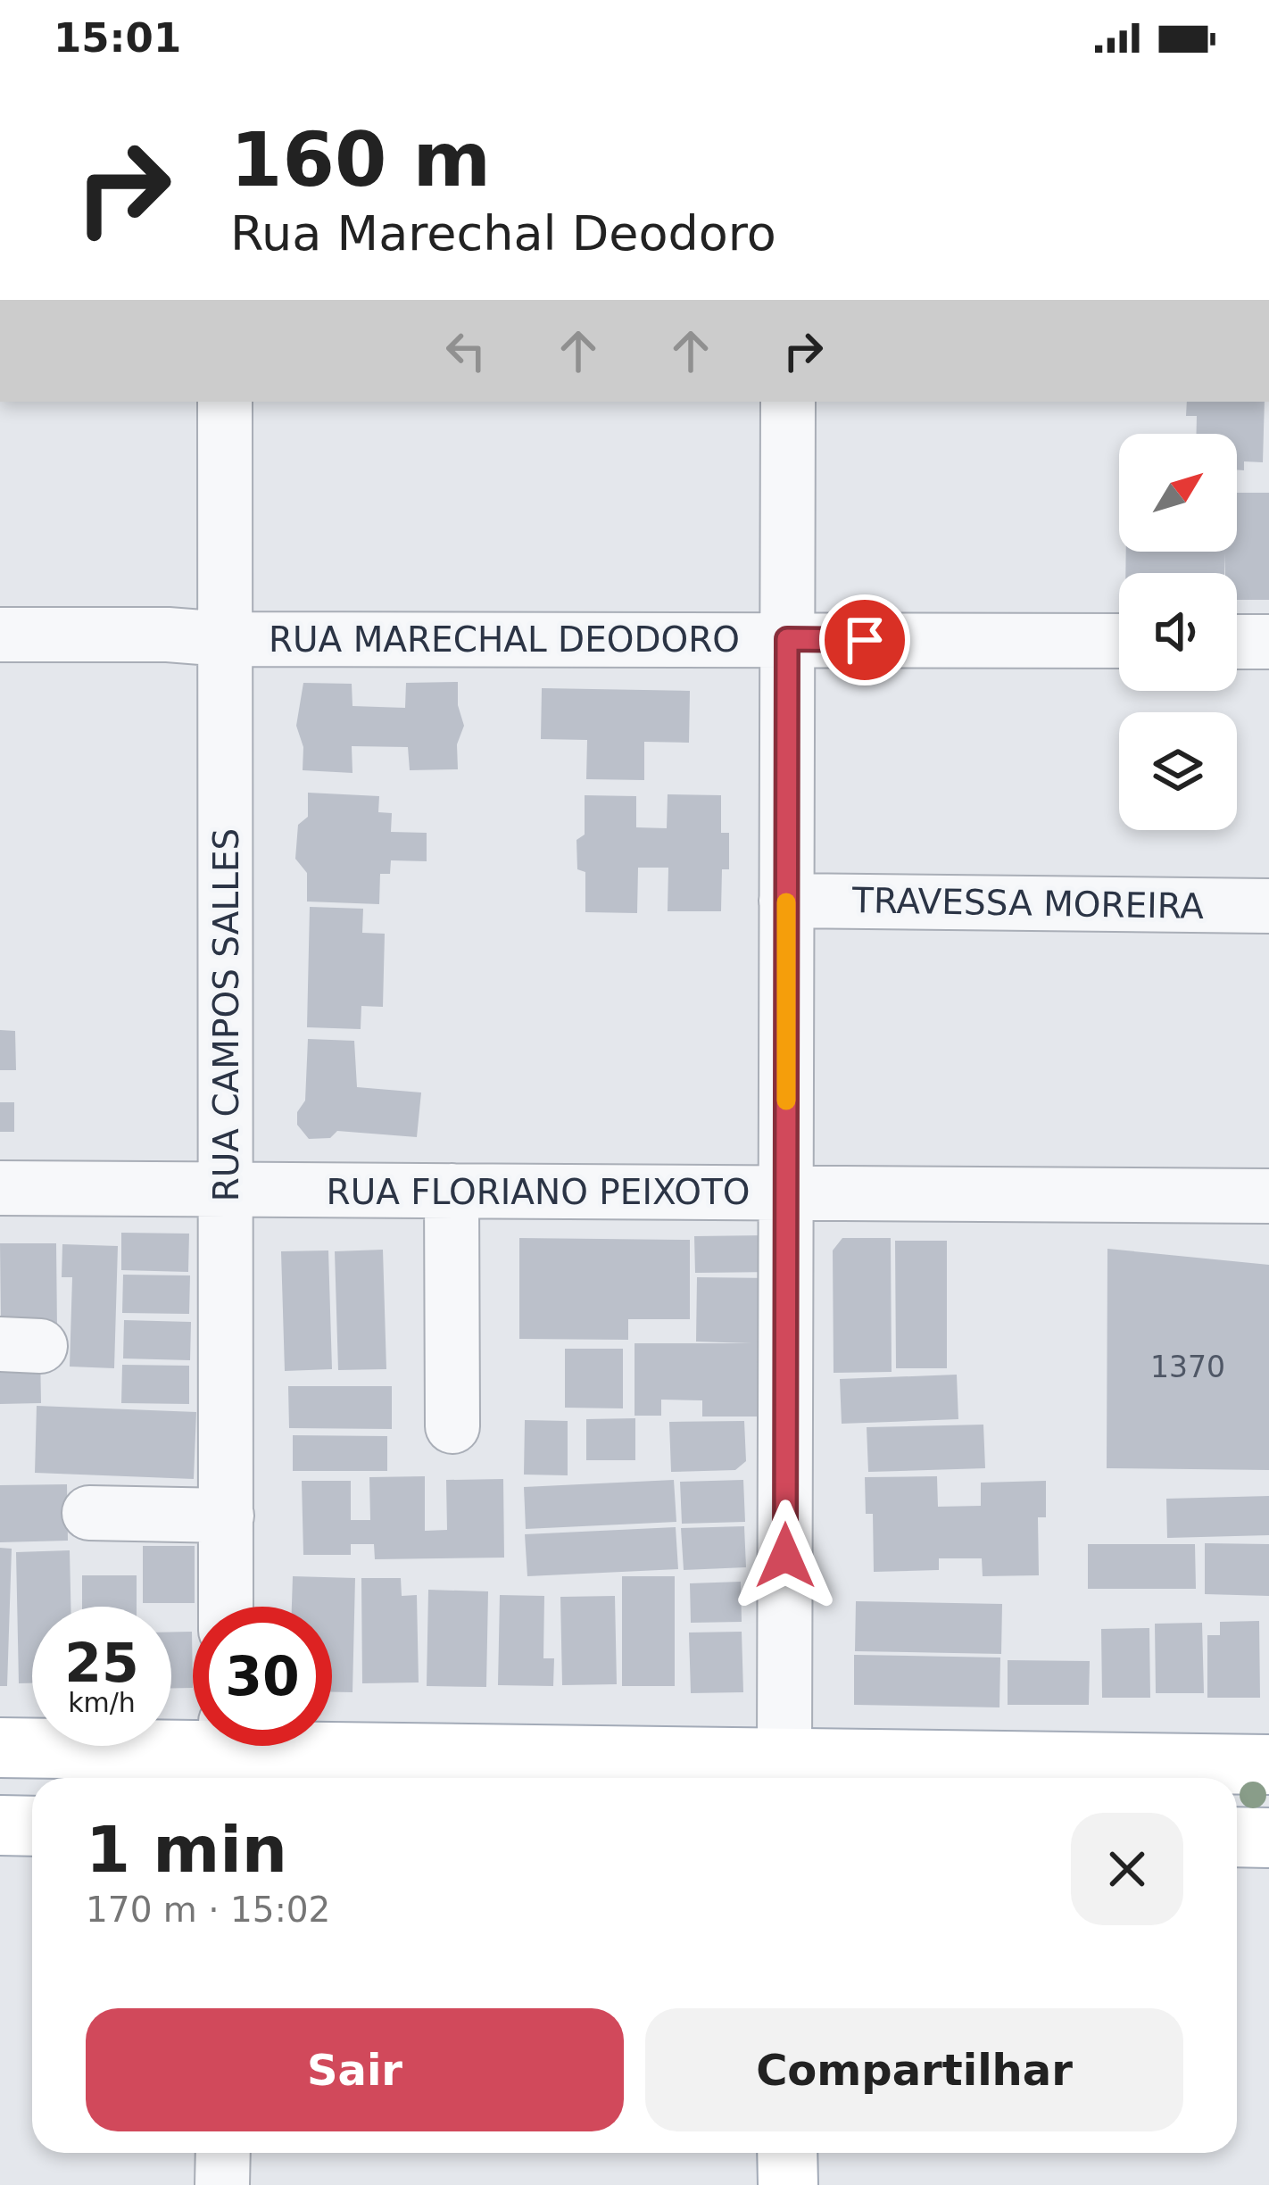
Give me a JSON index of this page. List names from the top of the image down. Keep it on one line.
{"streets":{"street":["RUA MARECHAL DEODORO","TRAVESSA MOREIRA","RUA CAMPOS SALLES","RUA FLORIANO PEIXOTO"]},"crossings":[["RUA MARECHAL DEODORO","RUA CAMPOS SALLES"],["RUA CAMPOS SALLES","RUA FLORIANO PEIXOTO"]],"house_numbers":["1370"],"north":"top right","page":{"status":"15:01","turn":["160 m","Rua Marechal Deodoro"],"speed":"25 km/h","limit":"30","heading":["1 min","170 m · 15:02"],"buttons":["Sair","Compartilhar"]}}
